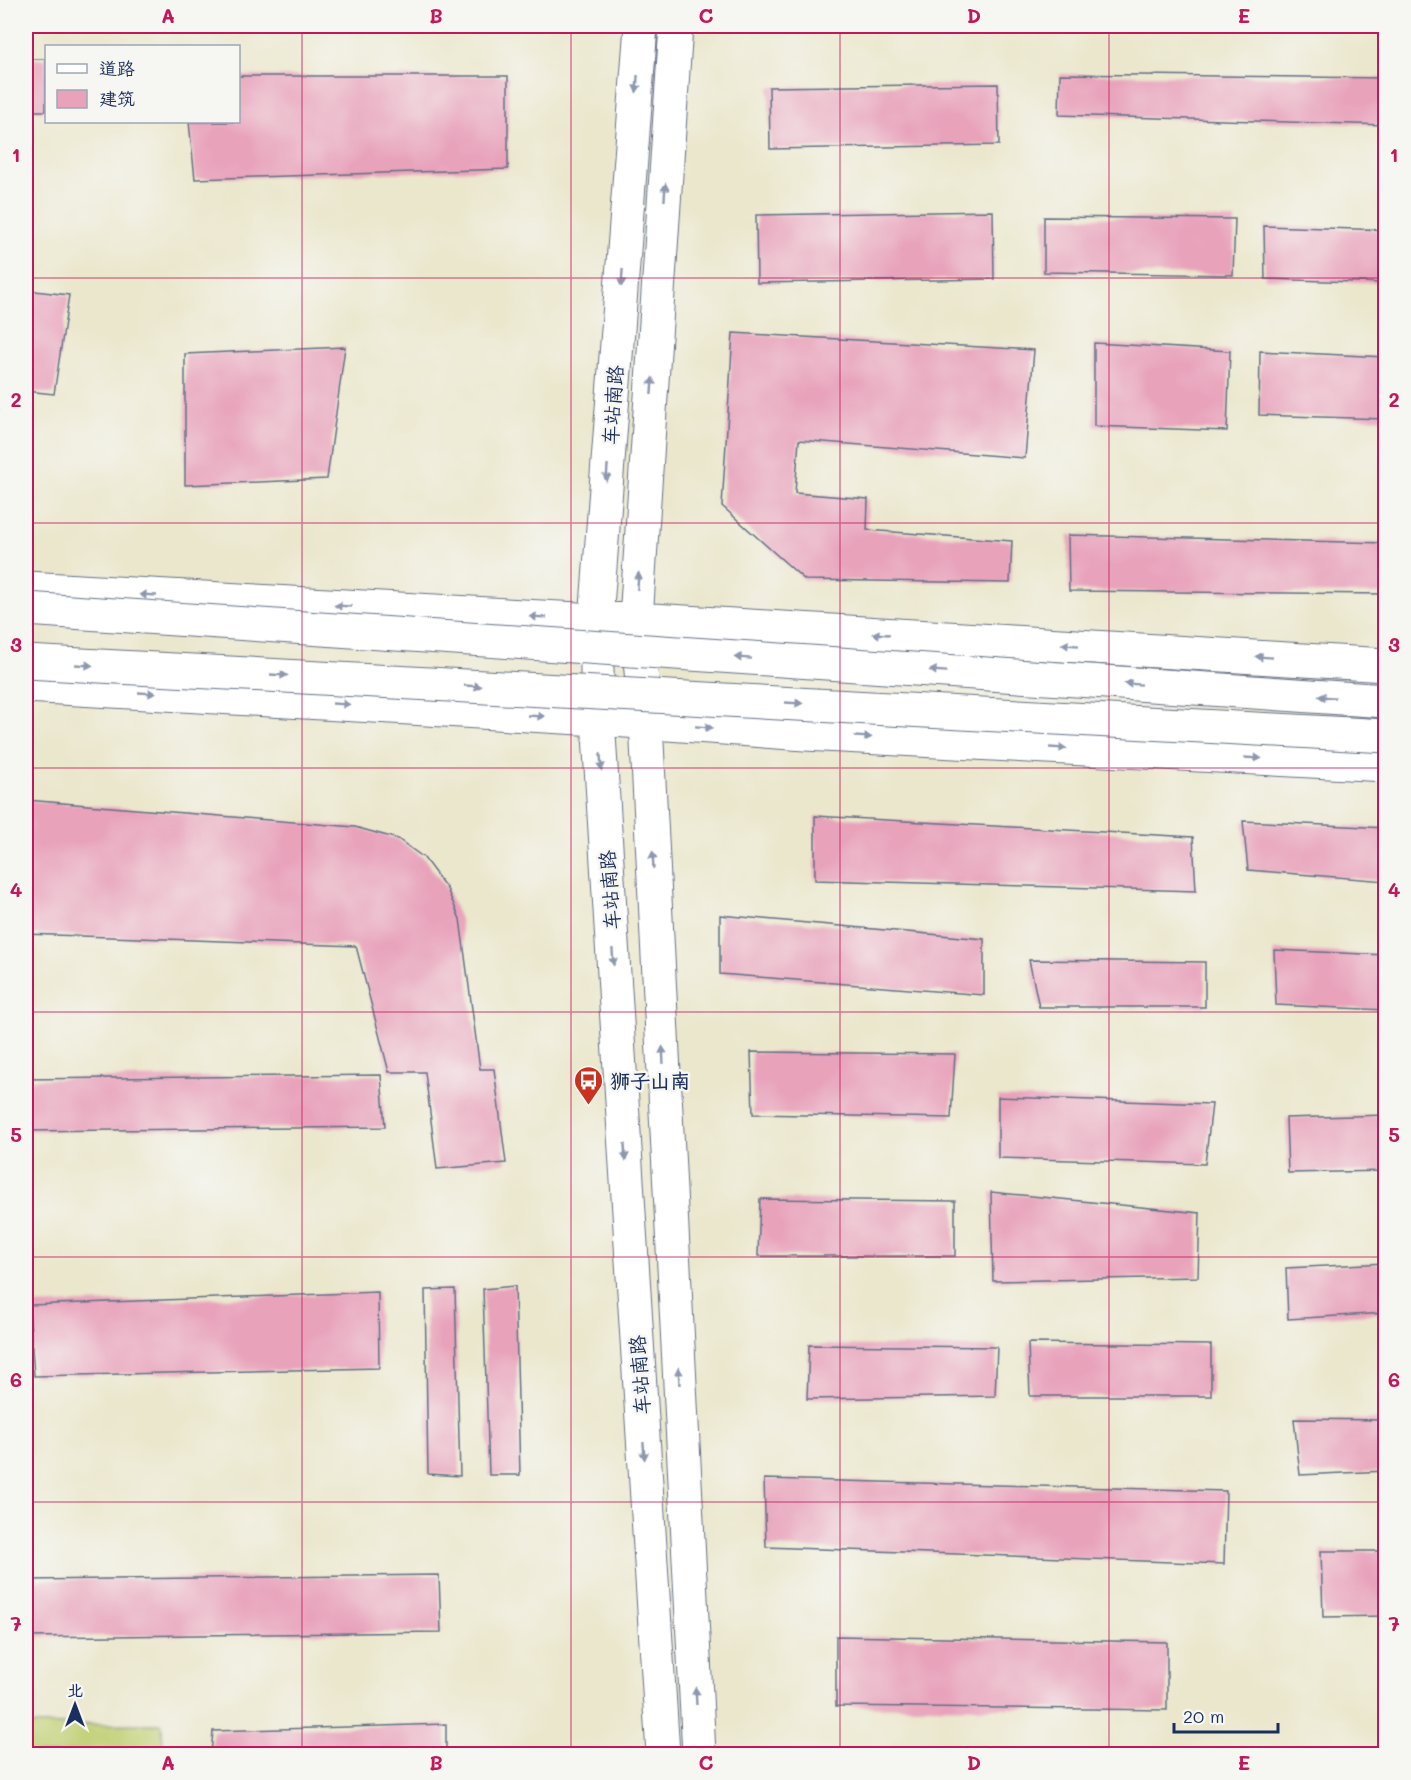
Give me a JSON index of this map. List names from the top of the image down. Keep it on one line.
{"streets":{"main road":["车站南路"]},"places":{"bus stop":["狮子山南"]},"legend":["道路","建筑"],"scale_bar":"20 m","north":"top","grid":{"columns":["A","B","C","D","E"],"rows":["1","2","3","4","5","6","7"]}}
